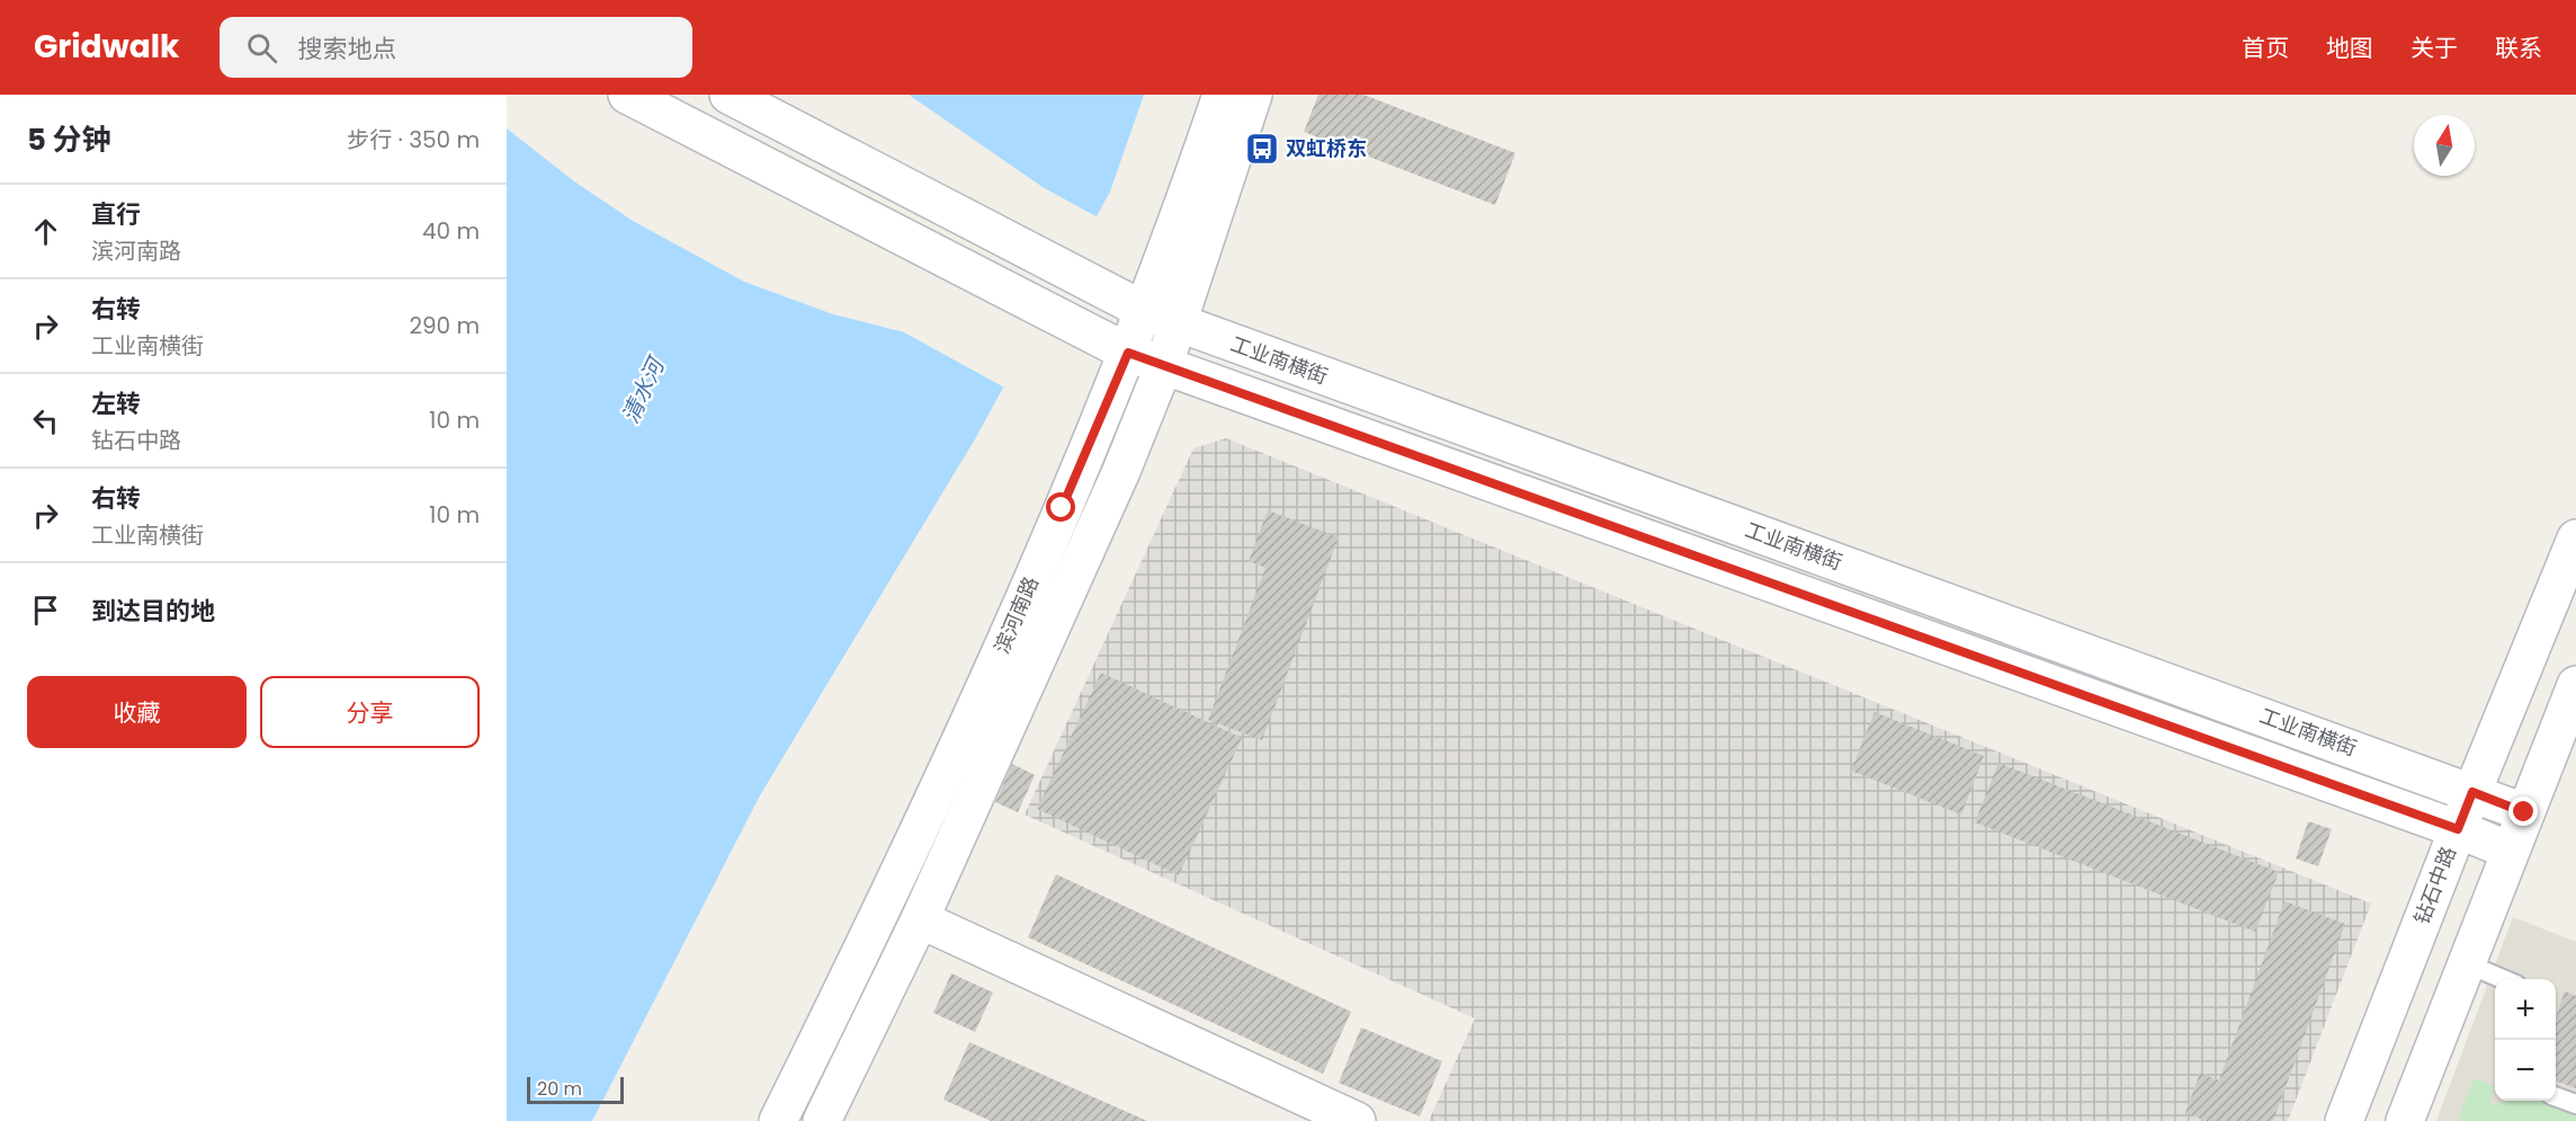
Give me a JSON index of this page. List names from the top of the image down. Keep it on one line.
{"streets":{"main road":["工业南横街","滨河南路","钻石中路"]},"crossings":[["工业南横街","滨河南路"],["工业南横街","钻石中路"]],"water":["清水河"],"places":{"bus stop":["双虹桥东"]},"scale_bar":"20 m","north":"top","page":{"header":"Gridwalk","search":"搜索地点","nav":["首页","地图","关于","联系"],"heading":["5 分钟","步行 · 350 m"],"list":[["直行","滨河南路","40 m"],["右转","工业南横街","290 m"],["左转","钻石中路","10 m"],["右转","工业南横街","10 m"],"到达目的地"],"buttons":["收藏","分享"],"map_buttons":["+","−"],"scale":"20 m"}}
